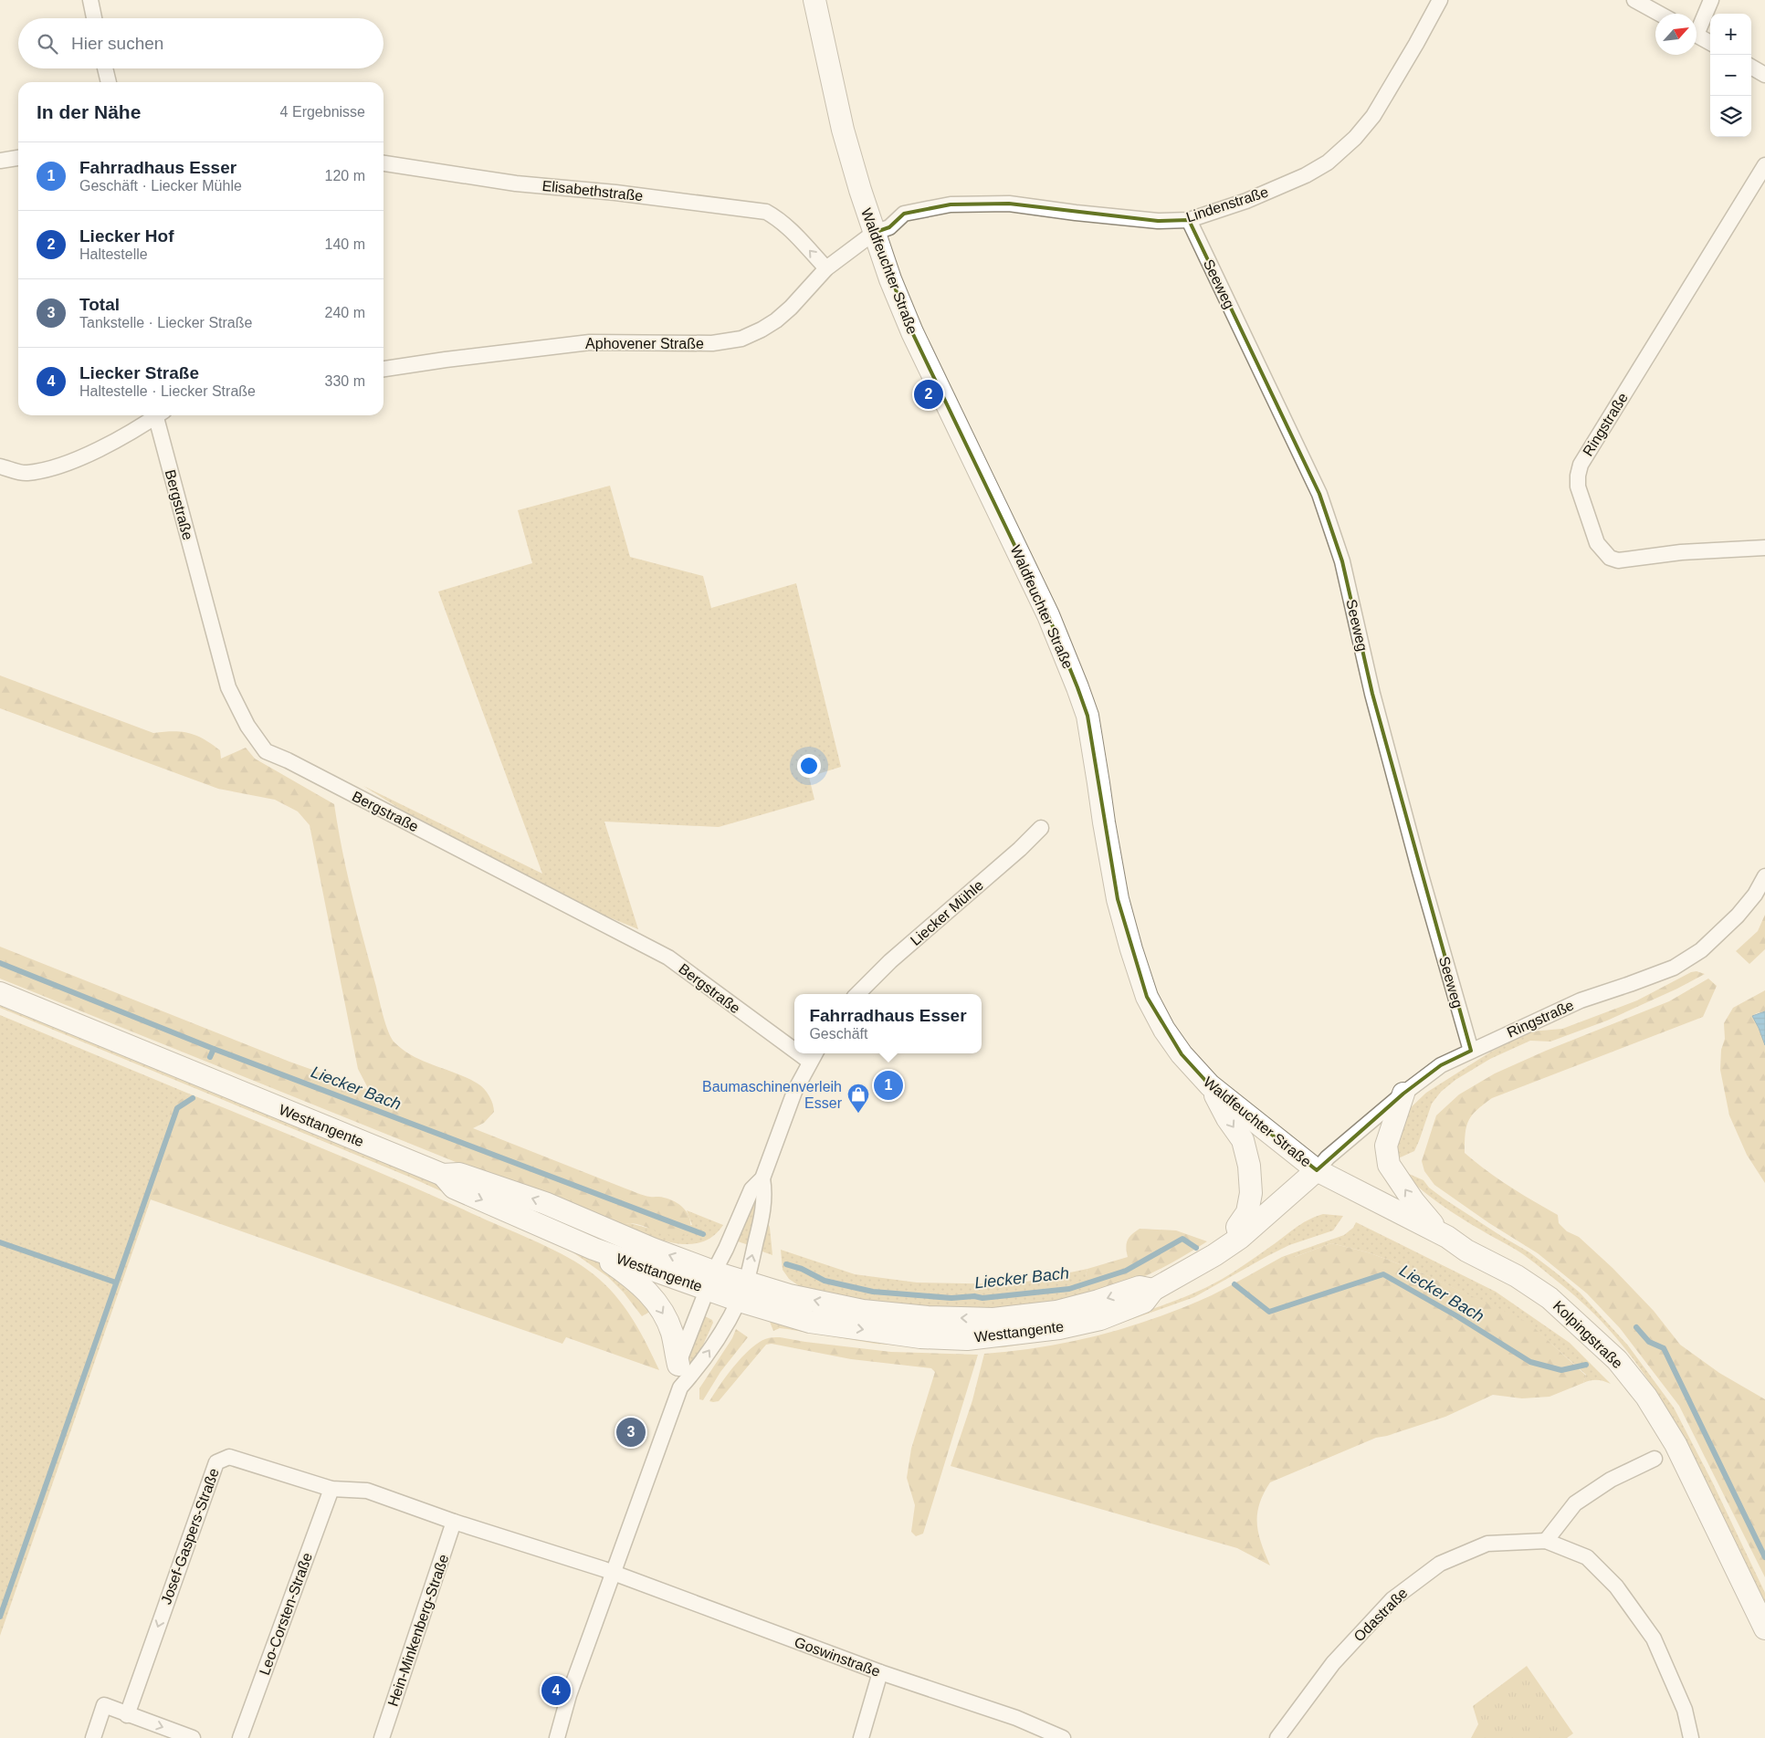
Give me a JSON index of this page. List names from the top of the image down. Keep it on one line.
{"streets":{"main road":["Waldfeuchter Straße","Westtangente","Kolpingstraße"],"street":["Elisabethstraße","Lindenstraße","Seeweg","Aphovener Straße","Ringstraße","Bergstraße","Liecker Mühle","Josef-Gaspers-Straße","Leo-Corsten-Straße","Odastraße","Hein-Minkenberg-Straße","Goswinstraße"]},"crossings":[["Elisabethstraße","Aphovener Straße"],["Lindenstraße","Waldfeuchter Straße"],["Lindenstraße","Seeweg"],["Lindenstraße","Aphovener Straße"],["Waldfeuchter Straße","Aphovener Straße"],["Waldfeuchter Straße","Ringstraße"],["Waldfeuchter Straße","Kolpingstraße"],["Seeweg","Ringstraße"],["Ringstraße","Kolpingstraße"],["Josef-Gaspers-Straße","Leo-Corsten-Straße"],["Josef-Gaspers-Straße","Hein-Minkenberg-Straße"],["Josef-Gaspers-Straße","Goswinstraße"]],"one_way":["Elisabethstraße"],"water":["Liecker Bach"],"places":{"shop":["Baumaschinenverleih Esser"]},"north":"top right","page":{"map_buttons":["+","−"],"search":"Hier suchen","heading":["In der Nähe","4 Ergebnisse"],"list":[{"mark":"1","name":"Fahrradhaus Esser","note":"Geschäft · Liecker Mühle","value":"120 m"},{"mark":"2","name":"Liecker Hof","note":"Haltestelle","value":"140 m"},{"mark":"3","name":"Total","note":"Tankstelle · Liecker Straße","value":"240 m"},{"mark":"4","name":"Liecker Straße","note":"Haltestelle · Liecker Straße","value":"330 m"}],"pins":["2","1","3","4"],"popup":["Fahrradhaus Esser","Geschäft"]}}
